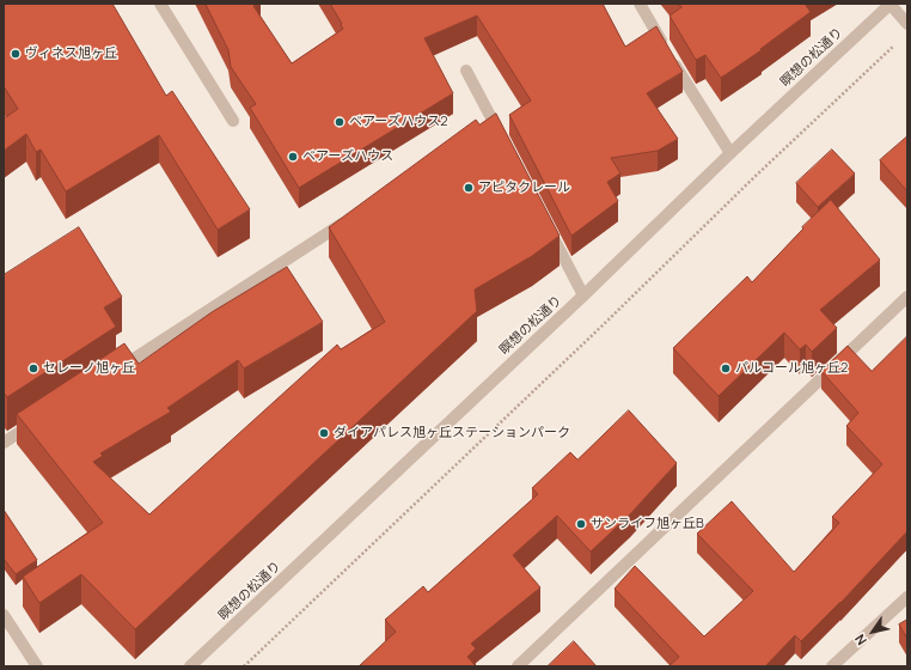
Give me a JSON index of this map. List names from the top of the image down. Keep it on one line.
{"streets":{"street":["瞑想の松通り"]},"places":["ヴィネス旭ヶ丘","ベアーズハウス2","ベアーズハウス","アピタクレール","セレーノ旭ヶ丘","パルコール旭ヶ丘2","ダイアパレス旭ヶ丘ステーションパーク","サンライフ旭ヶ丘B"],"north":"bottom left"}
